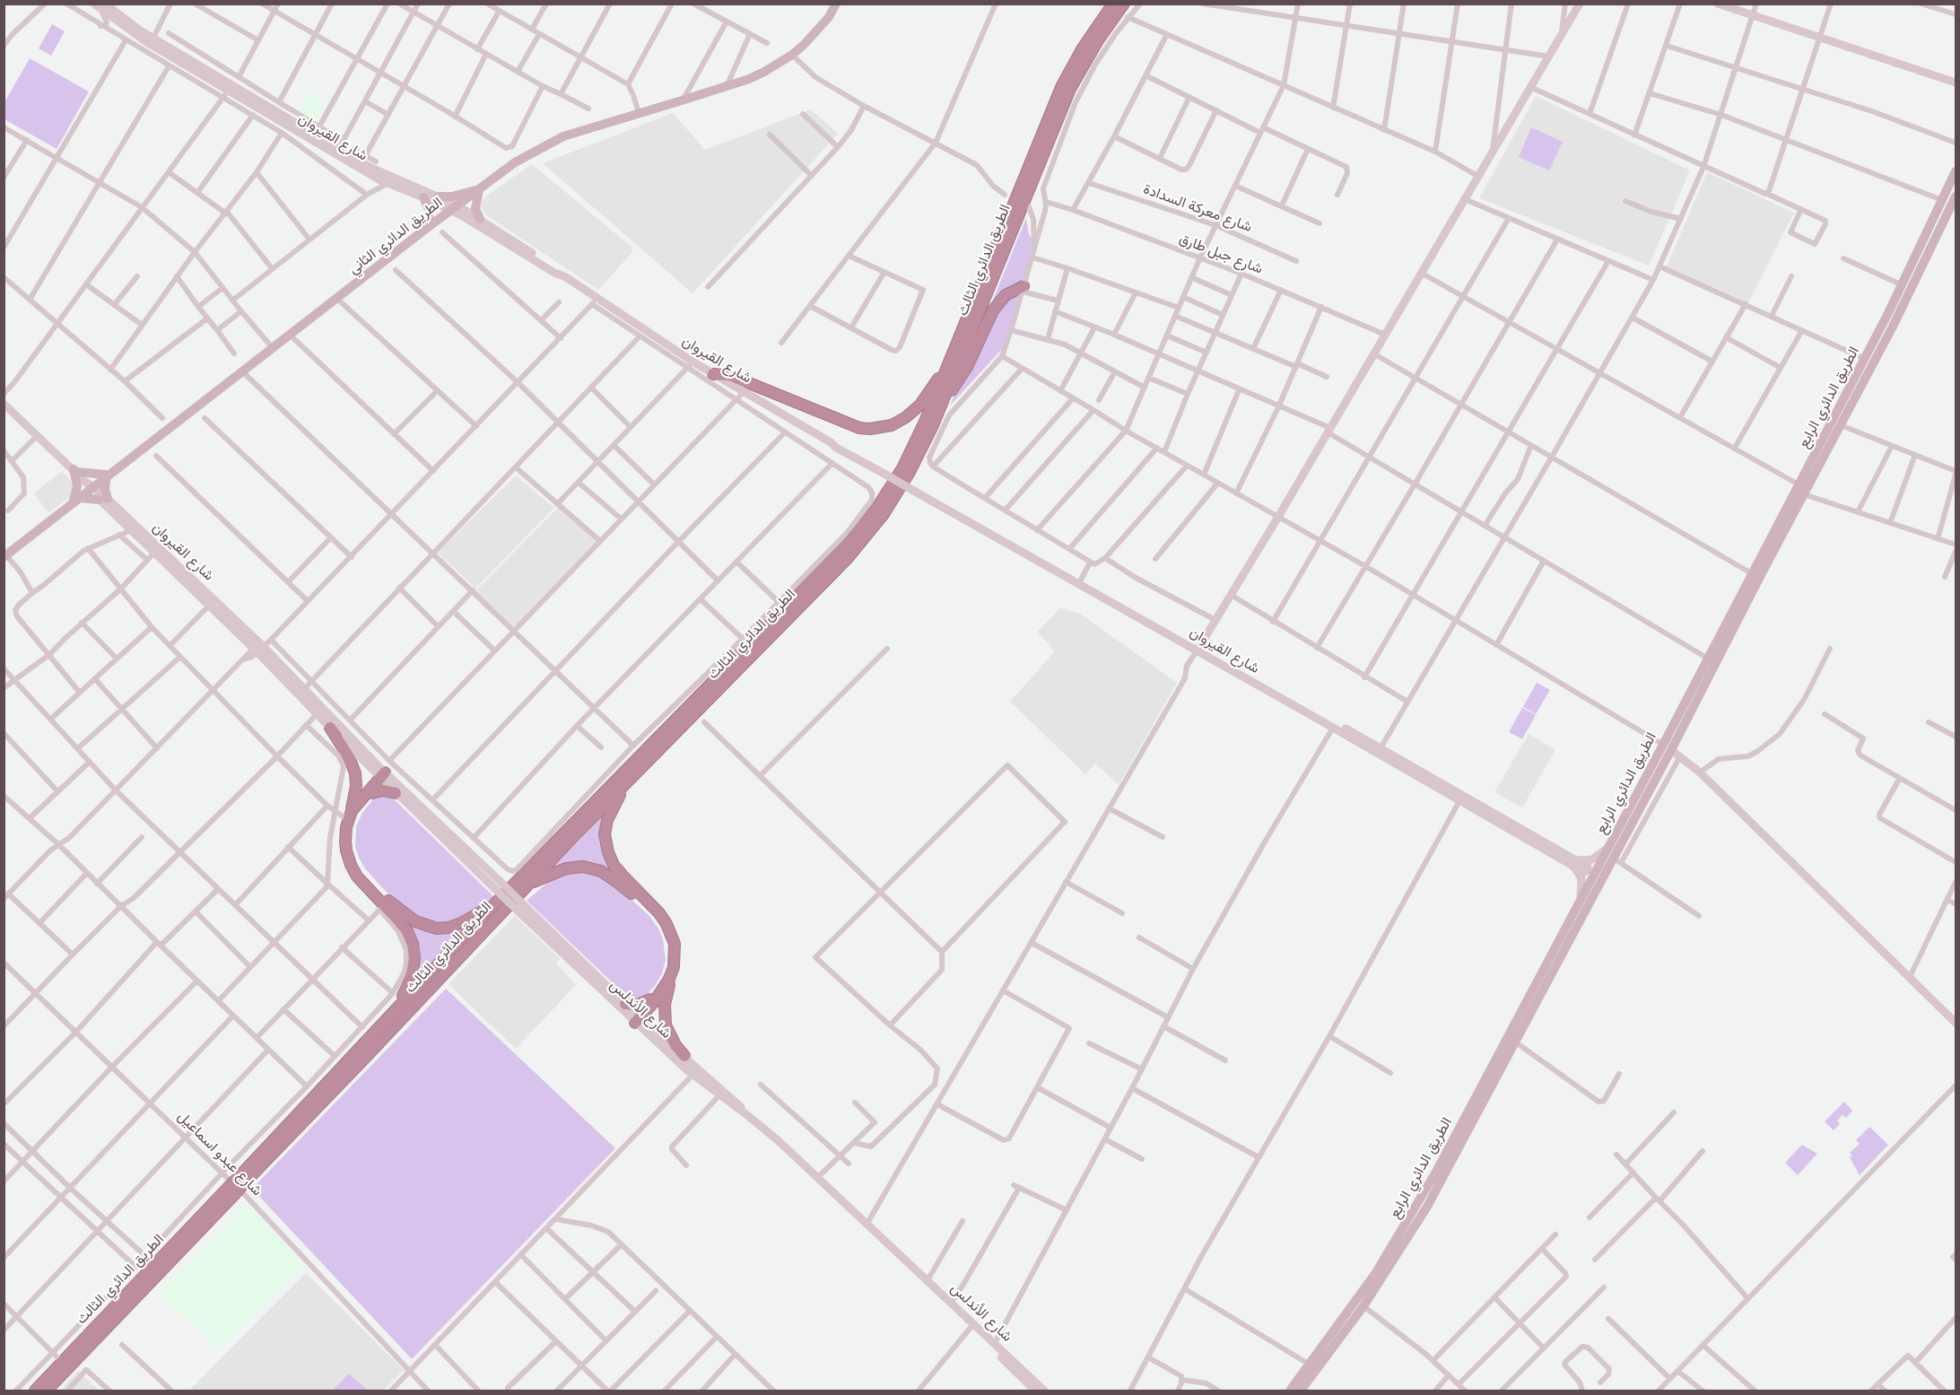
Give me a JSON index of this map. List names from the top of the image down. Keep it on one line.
{"streets":{"highway":["الطريق الدائري الثالث"],"main road":["شارع القيروان","الطريق الدائري الثاني","الطريق الدائري الرابع","شارع الأندلس"],"street":["شارع معركة السدادة","شارع جبل طارق","شارع عبدو اسماعيل"]},"crossings":[["شارع القيروان","الطريق الدائري الثاني"]]}
